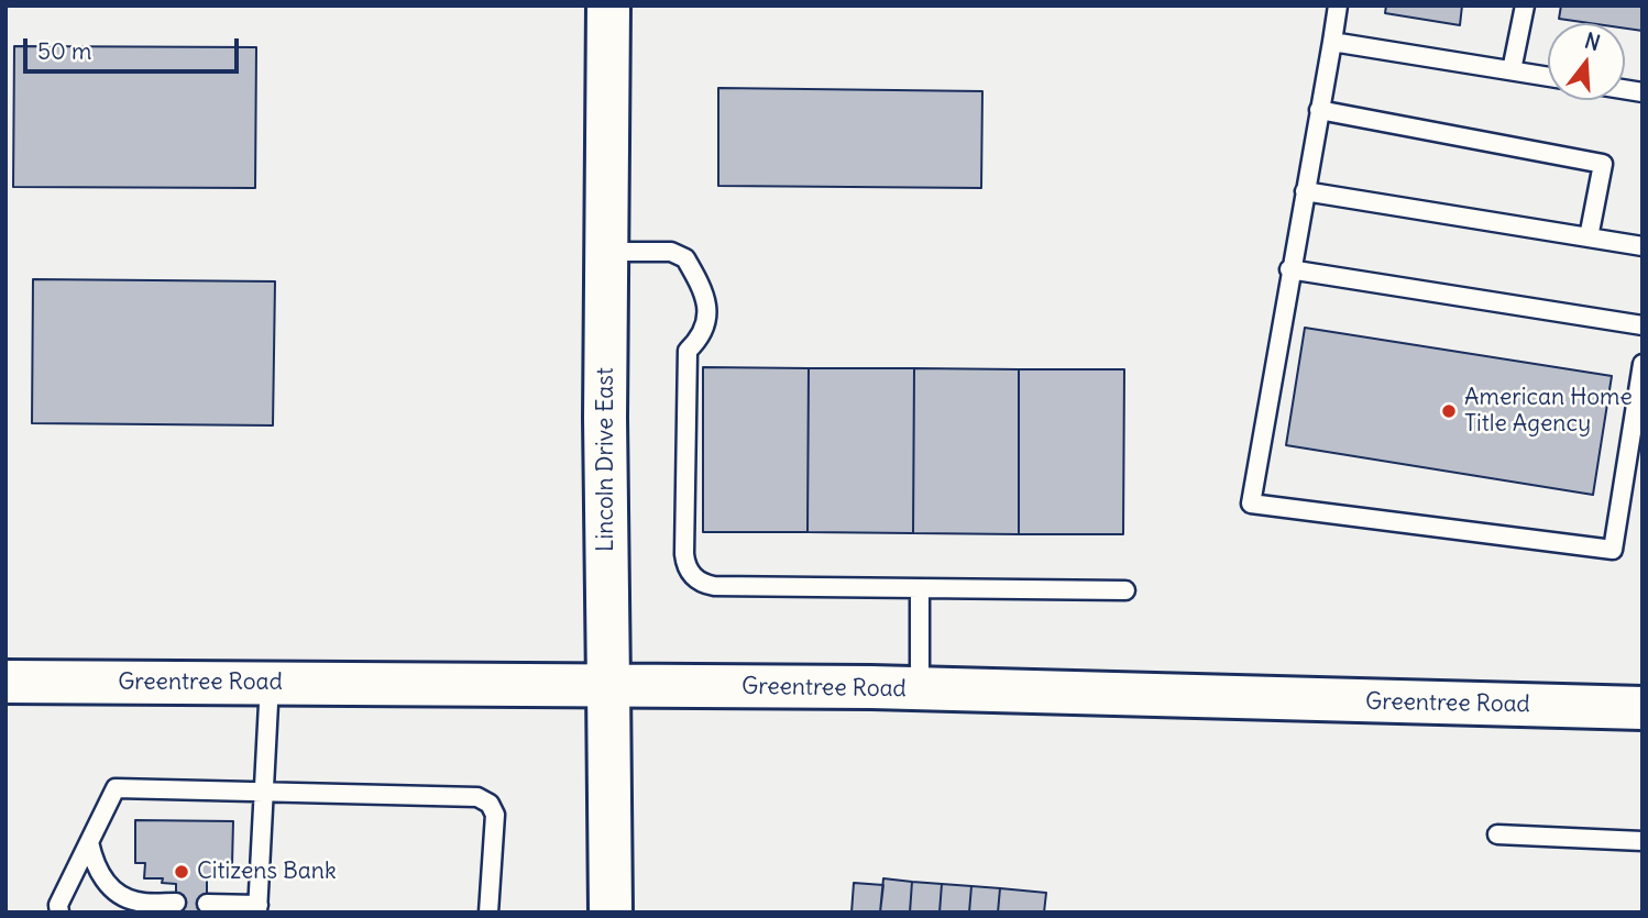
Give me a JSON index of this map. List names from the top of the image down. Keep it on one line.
{"streets":{"main road":["Lincoln Drive East","Greentree Road"]},"crossings":[["Lincoln Drive East","Greentree Road"]],"places":["American Home Title Agency","Citizens Bank"],"scale_bar":"50 m","north":"top"}
